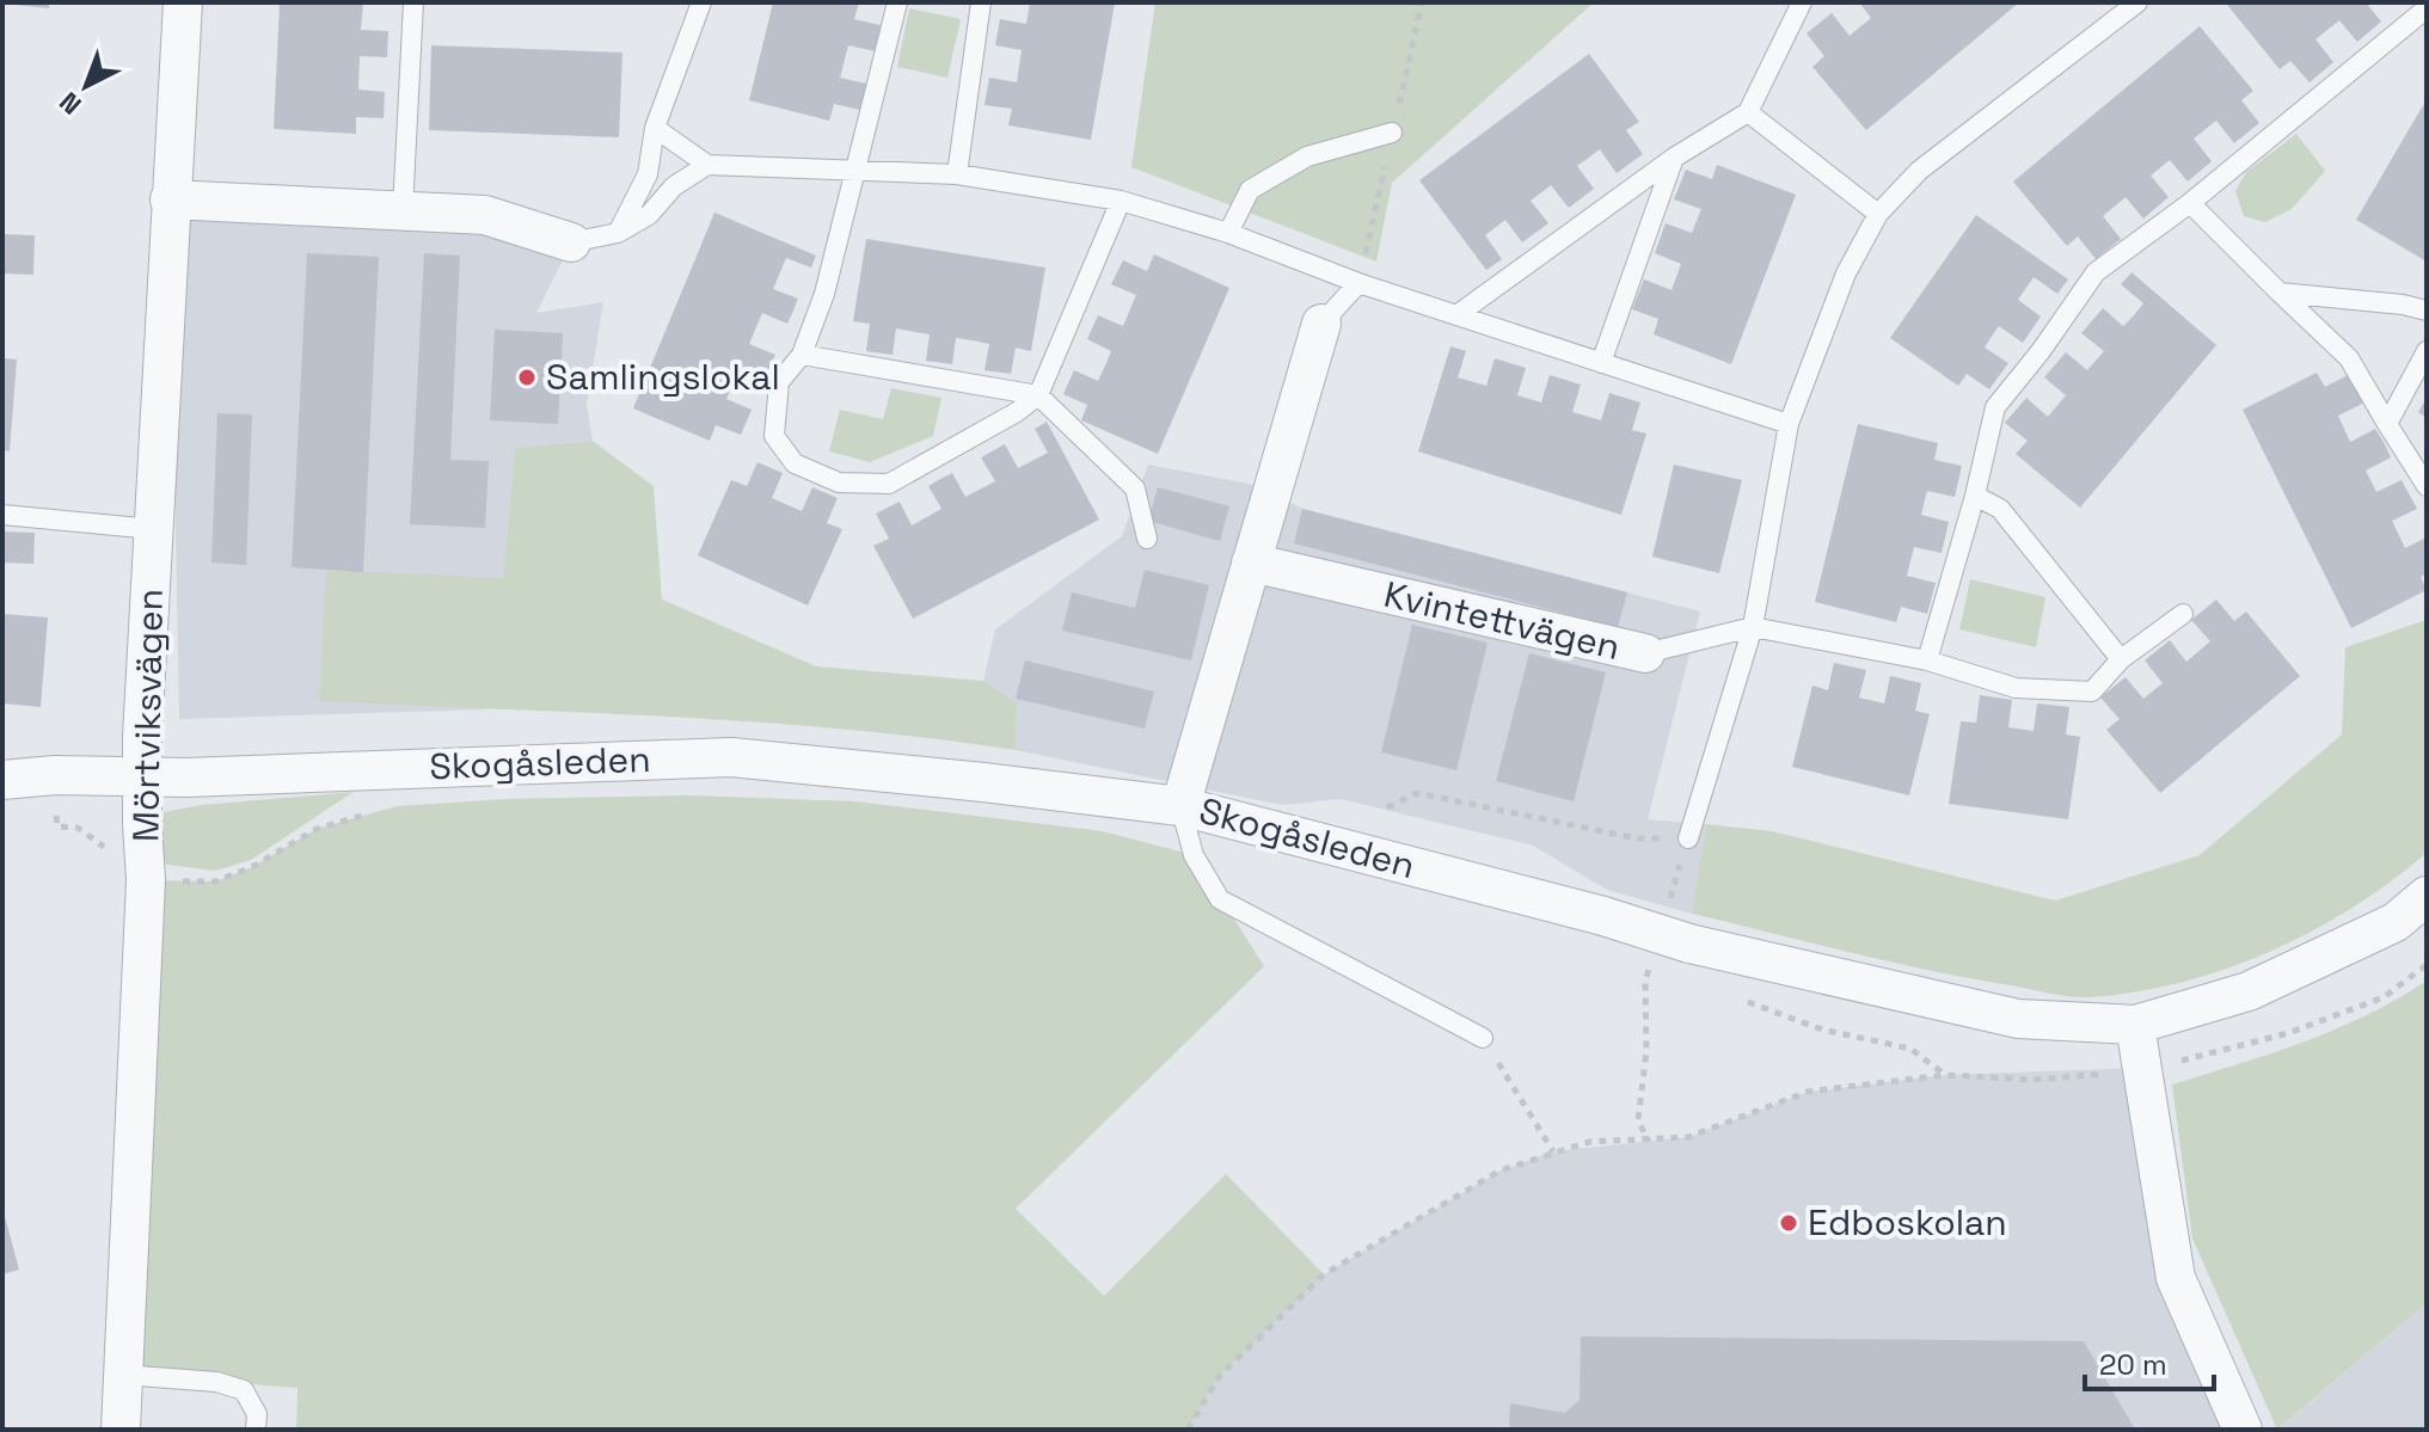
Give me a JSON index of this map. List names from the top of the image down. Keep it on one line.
{"streets":{"street":["Kvintettvägen","Mörtviksvägen","Skogåsleden"]},"crossings":[["Mörtviksvägen","Skogåsleden"]],"places":["Samlingslokal","Edboskolan"],"scale_bar":"20 m","north":"bottom left"}
